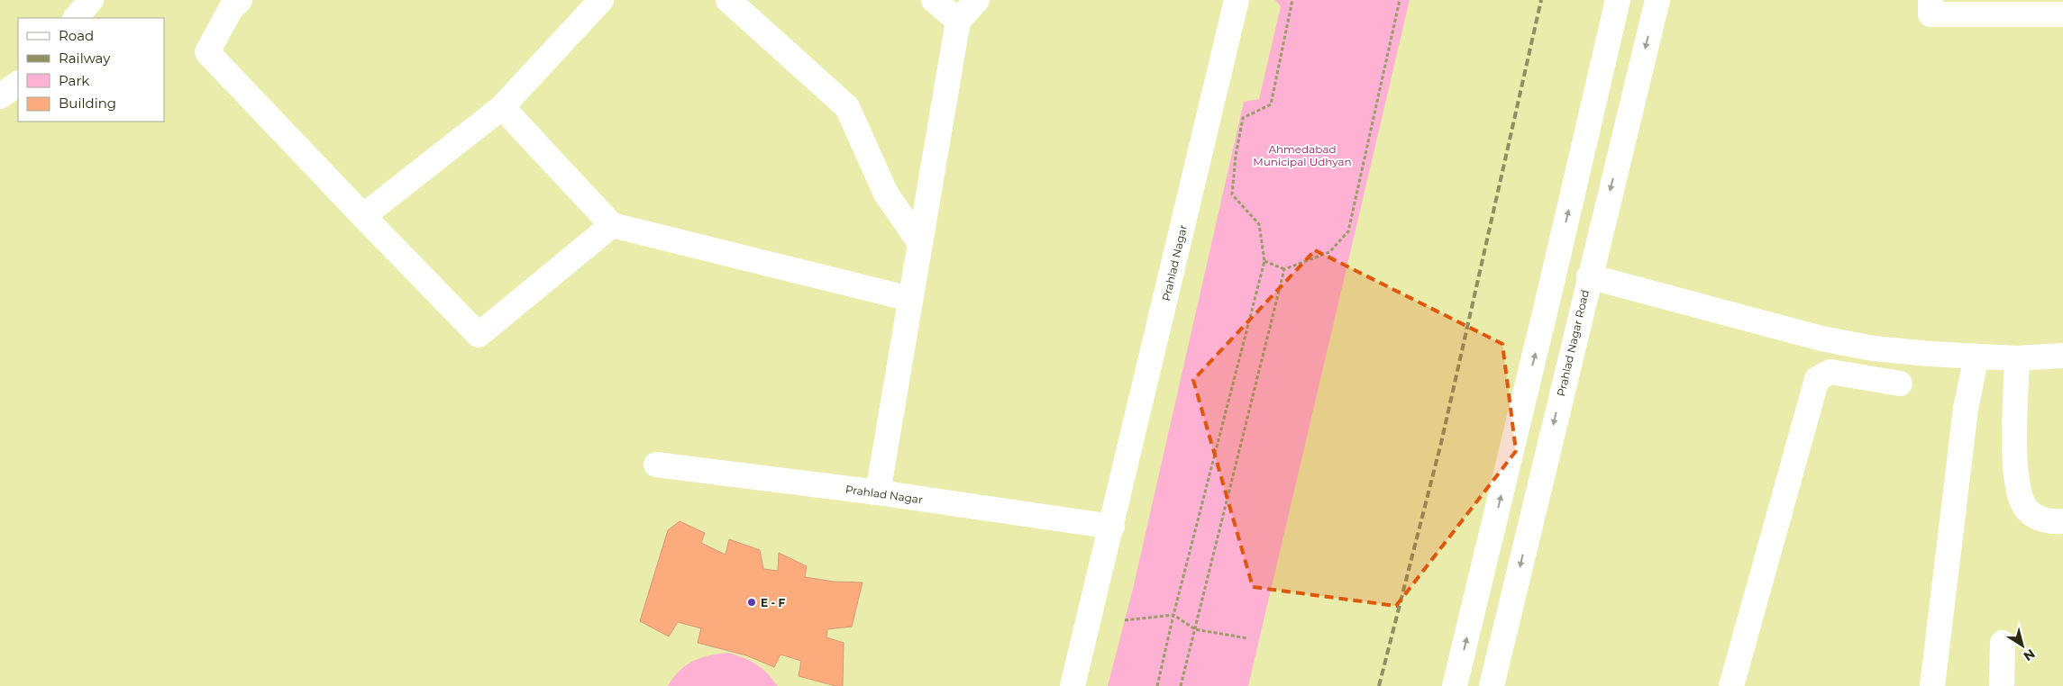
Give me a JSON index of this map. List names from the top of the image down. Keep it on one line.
{"streets":{"street":["Prahlad Nagar","Prahlad Nagar Road"]},"parks":["Ahmedabad Municipal Udhyan"],"places":["E - F"],"legend":["Road","Railway","Park","Building"],"north":"bottom right"}
